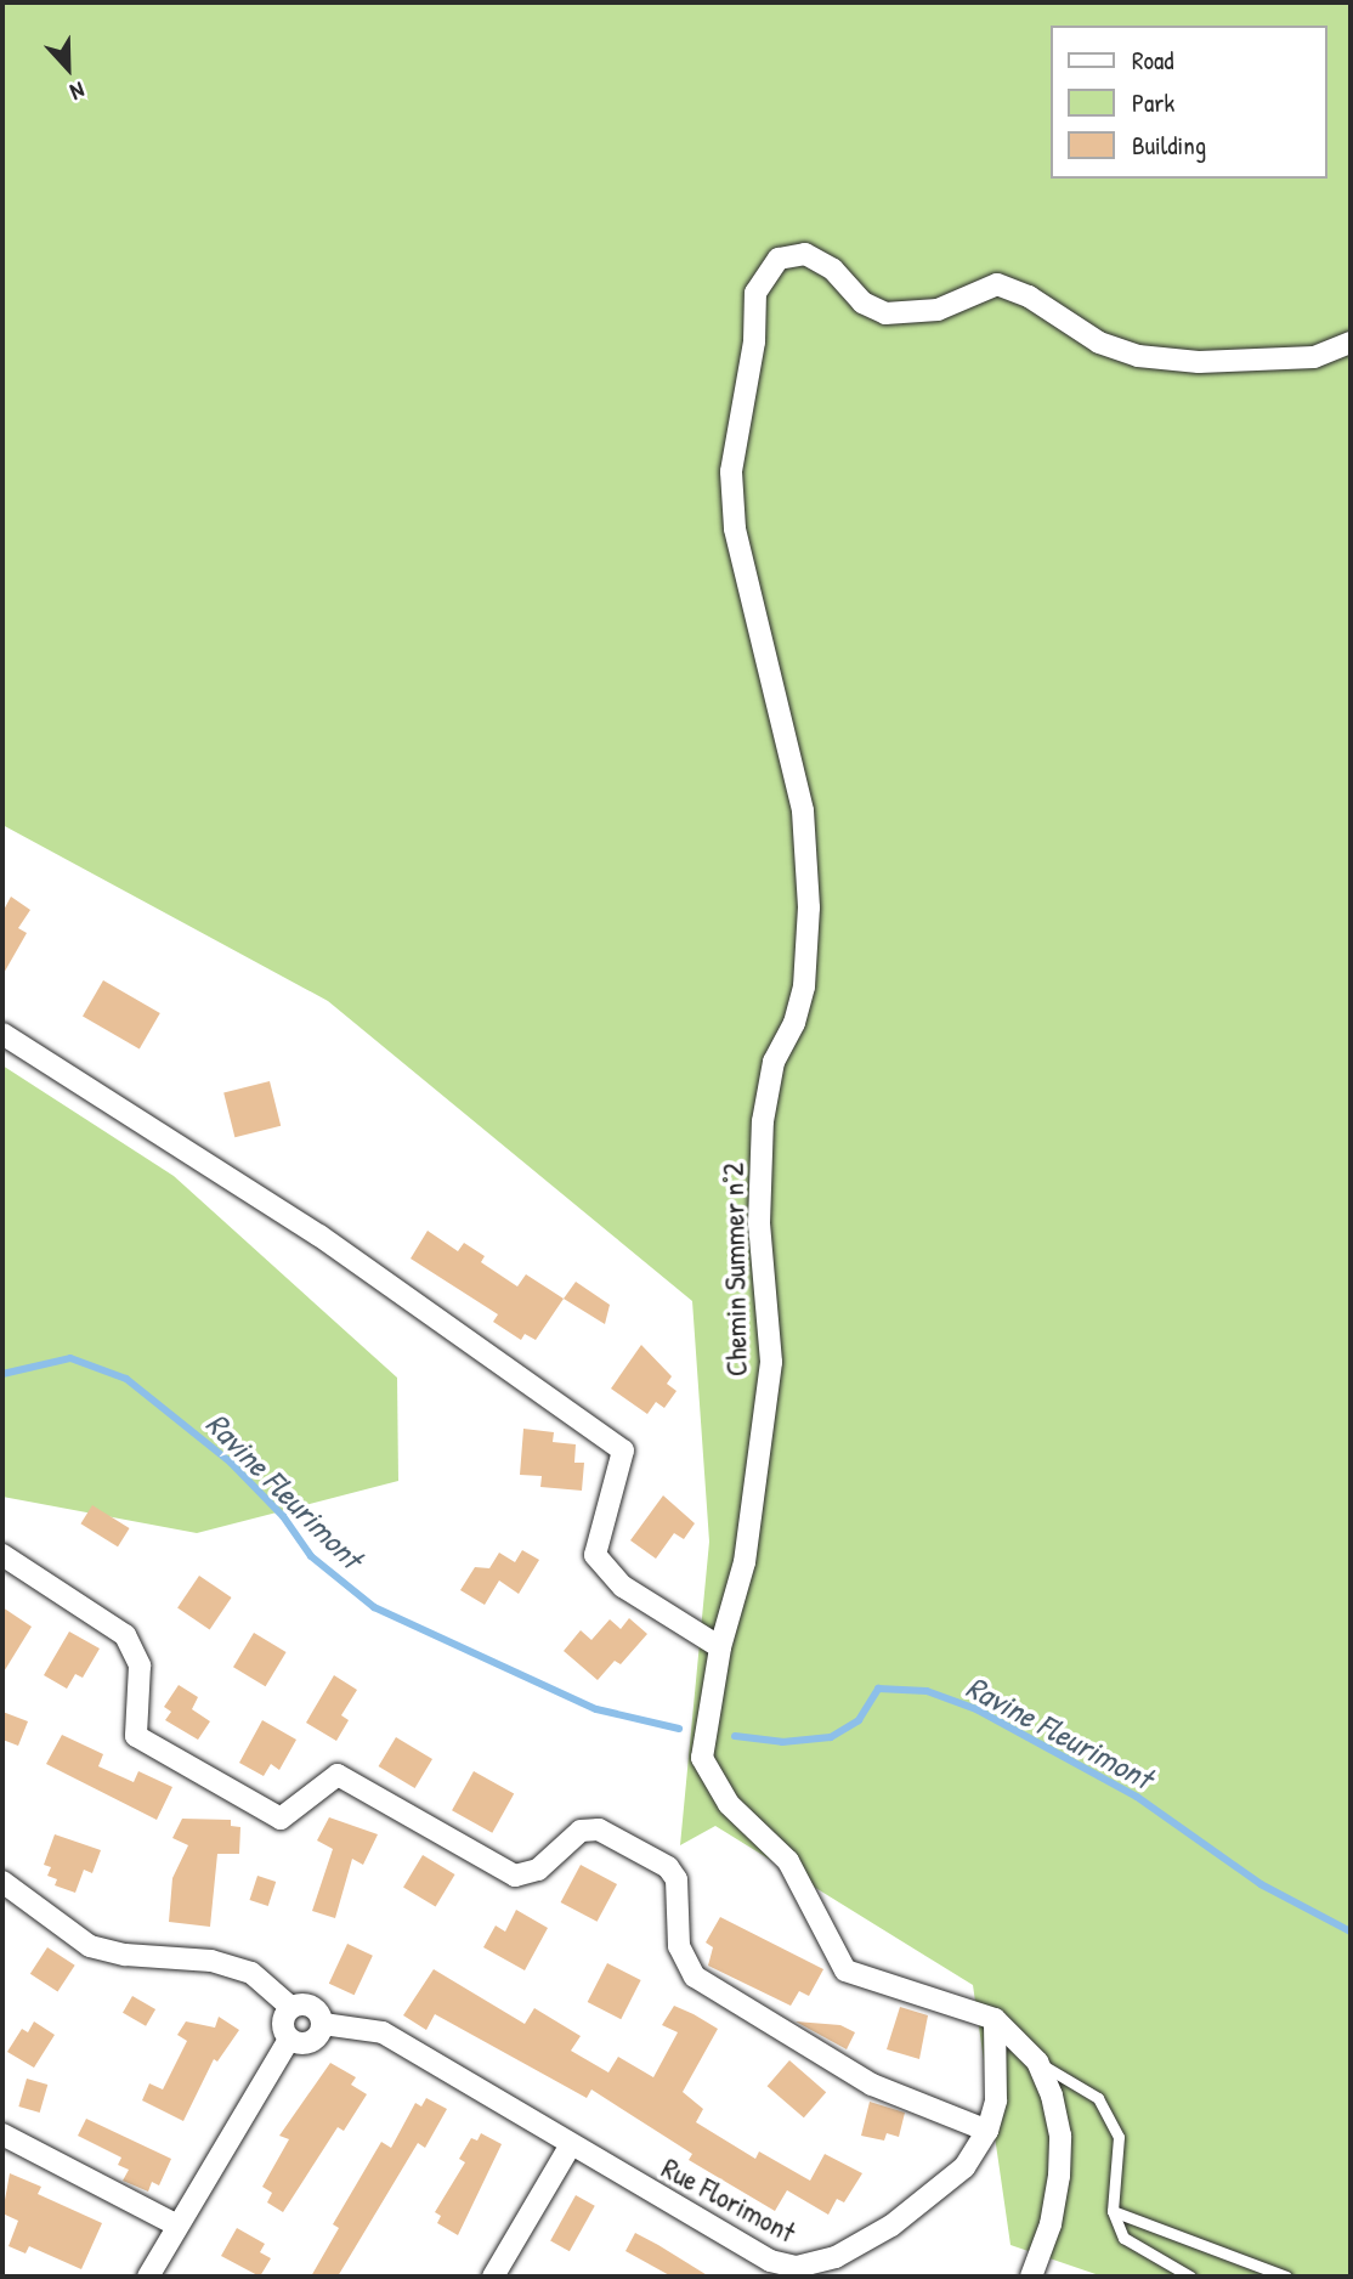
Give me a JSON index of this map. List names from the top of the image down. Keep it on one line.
{"streets":{"street":["Chemin Summer n°2","Rue Florimont"]},"crossings":[["Chemin Summer n°2","Rue Florimont"]],"water":["Ravine Fleurimont"],"legend":["Road","Park","Building"],"north":"bottom"}
